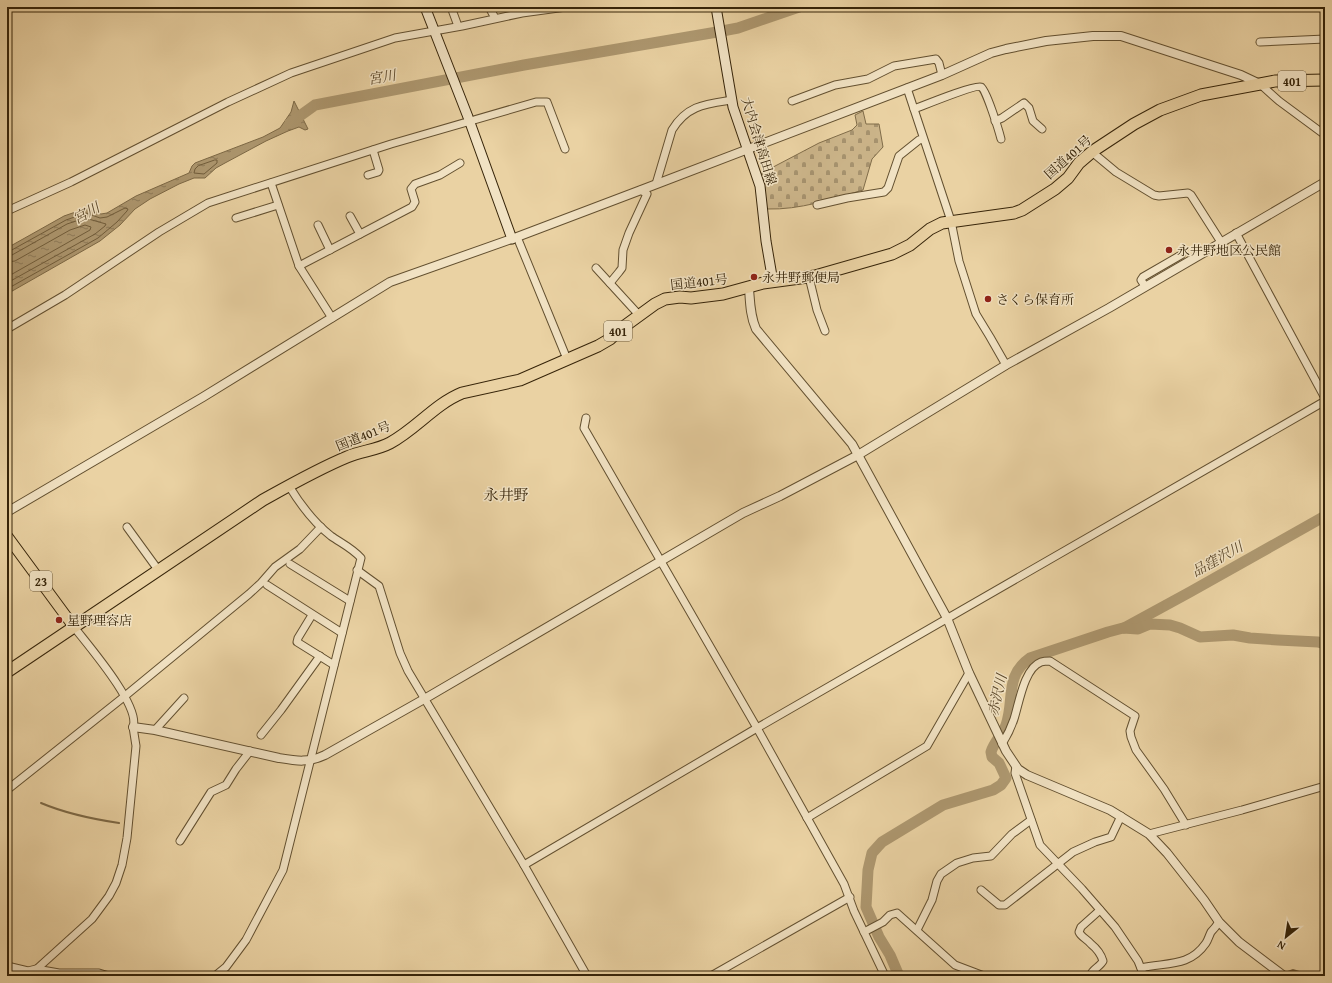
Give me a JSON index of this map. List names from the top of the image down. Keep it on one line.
{"streets":{"highway":["401","国道401号"],"main road":["大内会津高田線","23"]},"crossings":[["大内会津高田線","国道401号"],["国道401号","23"]],"districts":["永井野"],"water":["宮川","品窪沢川","赤沢川"],"places":["永井野地区公民館","永井野郵便局","さくら保育所","星野理容店"],"north":"bottom left"}
